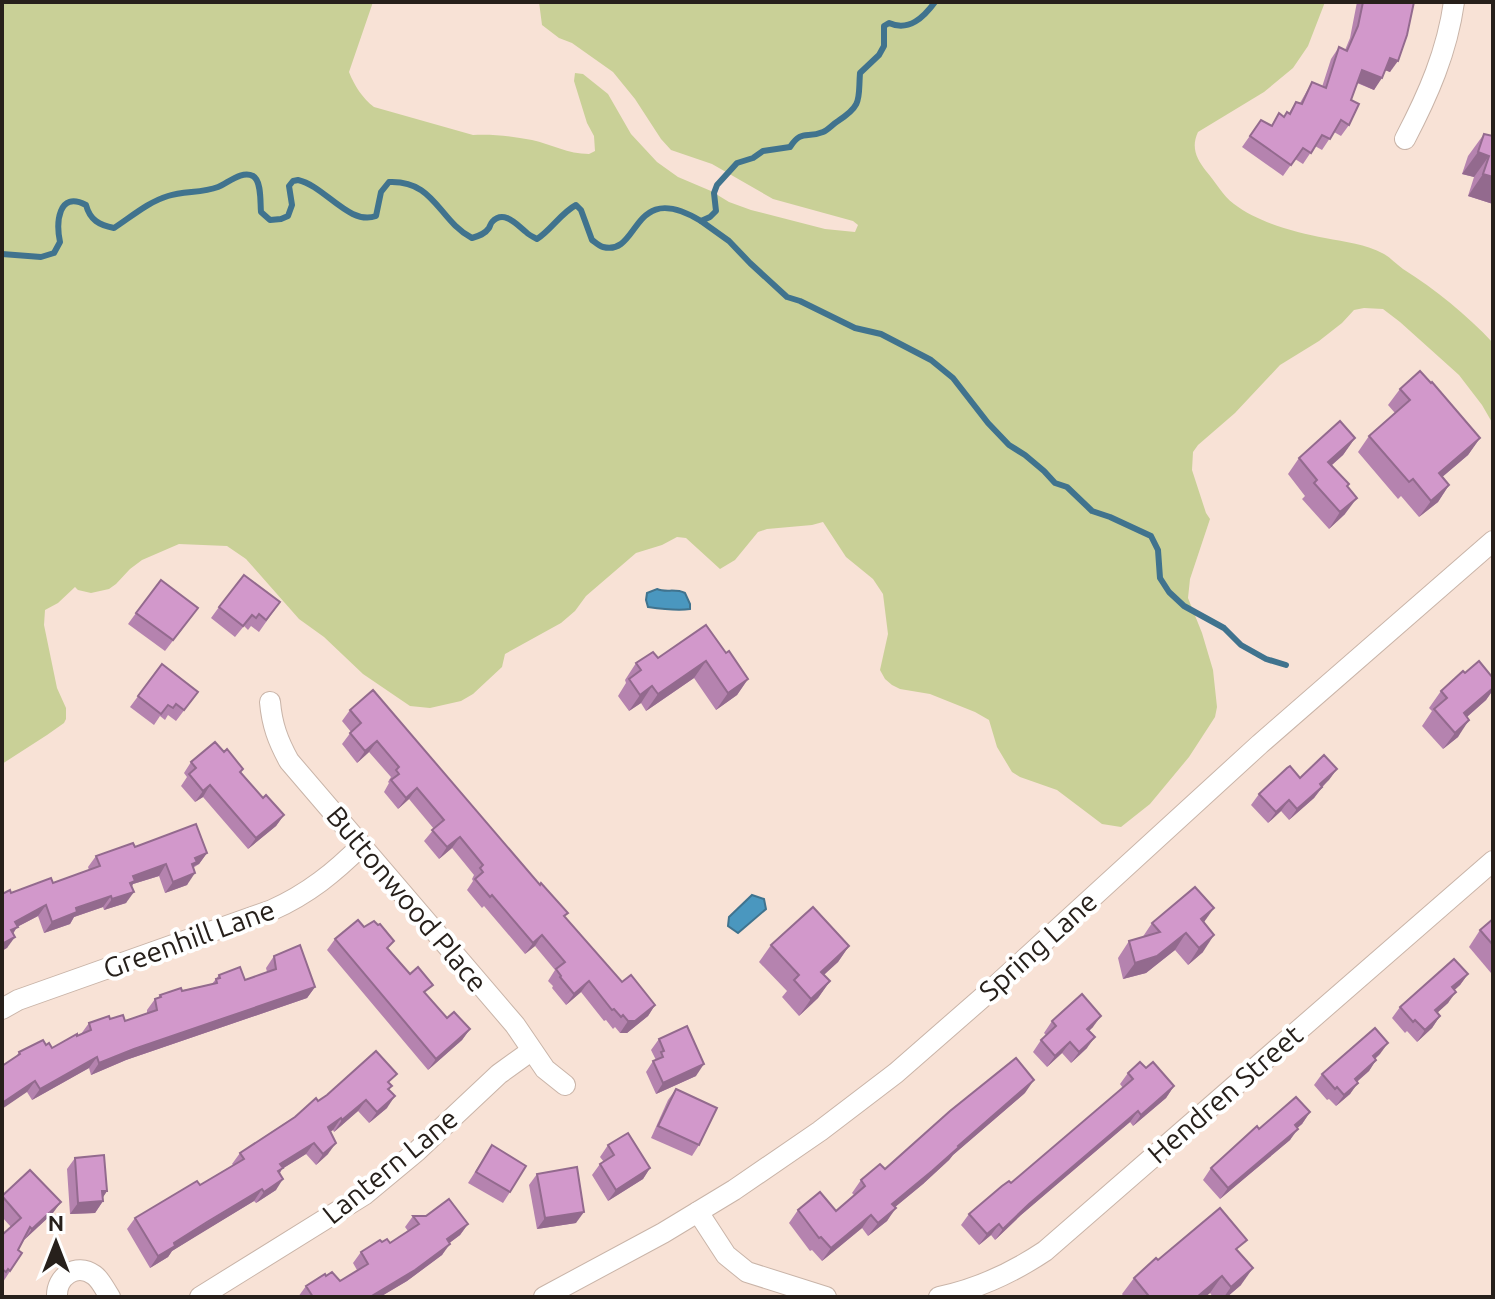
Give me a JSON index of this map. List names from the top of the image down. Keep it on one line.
{"streets":{"street":["Buttonwood Place","Greenhill Lane","Spring Lane","Hendren Street","Lantern Lane"]},"crossings":[["Buttonwood Place","Greenhill Lane"],["Buttonwood Place","Lantern Lane"]],"north":"top"}
